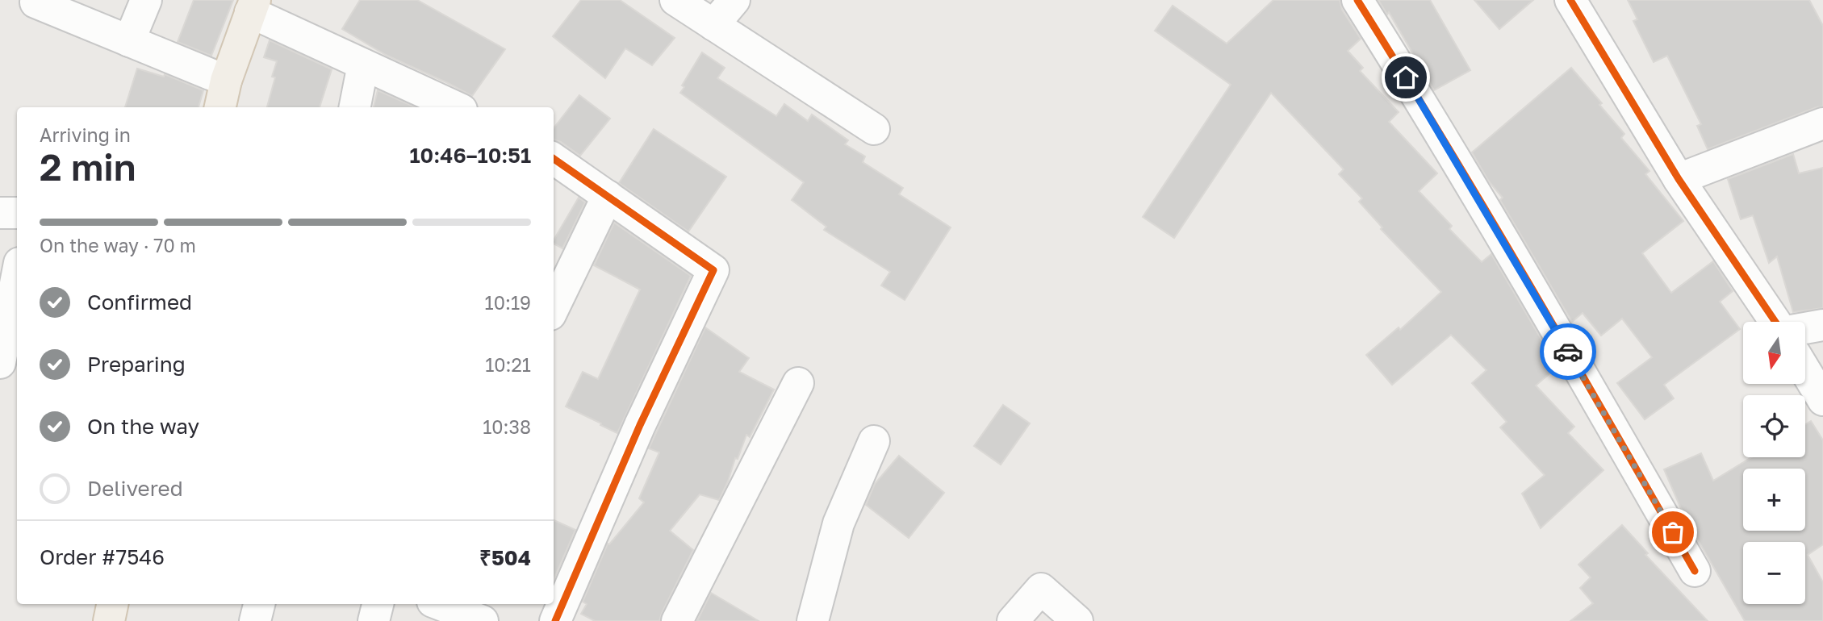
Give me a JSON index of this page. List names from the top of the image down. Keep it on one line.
{"north":"bottom","page":{"heading":["2 min","Arriving in","10:46–10:51"],"panel":["Order #7546","₹504"],"bar":"On the way · 70 m","list":[["Confirmed","10:19"],["Preparing","10:21"],["On the way","10:38"],"Delivered"],"map_buttons":["+","−"]}}
